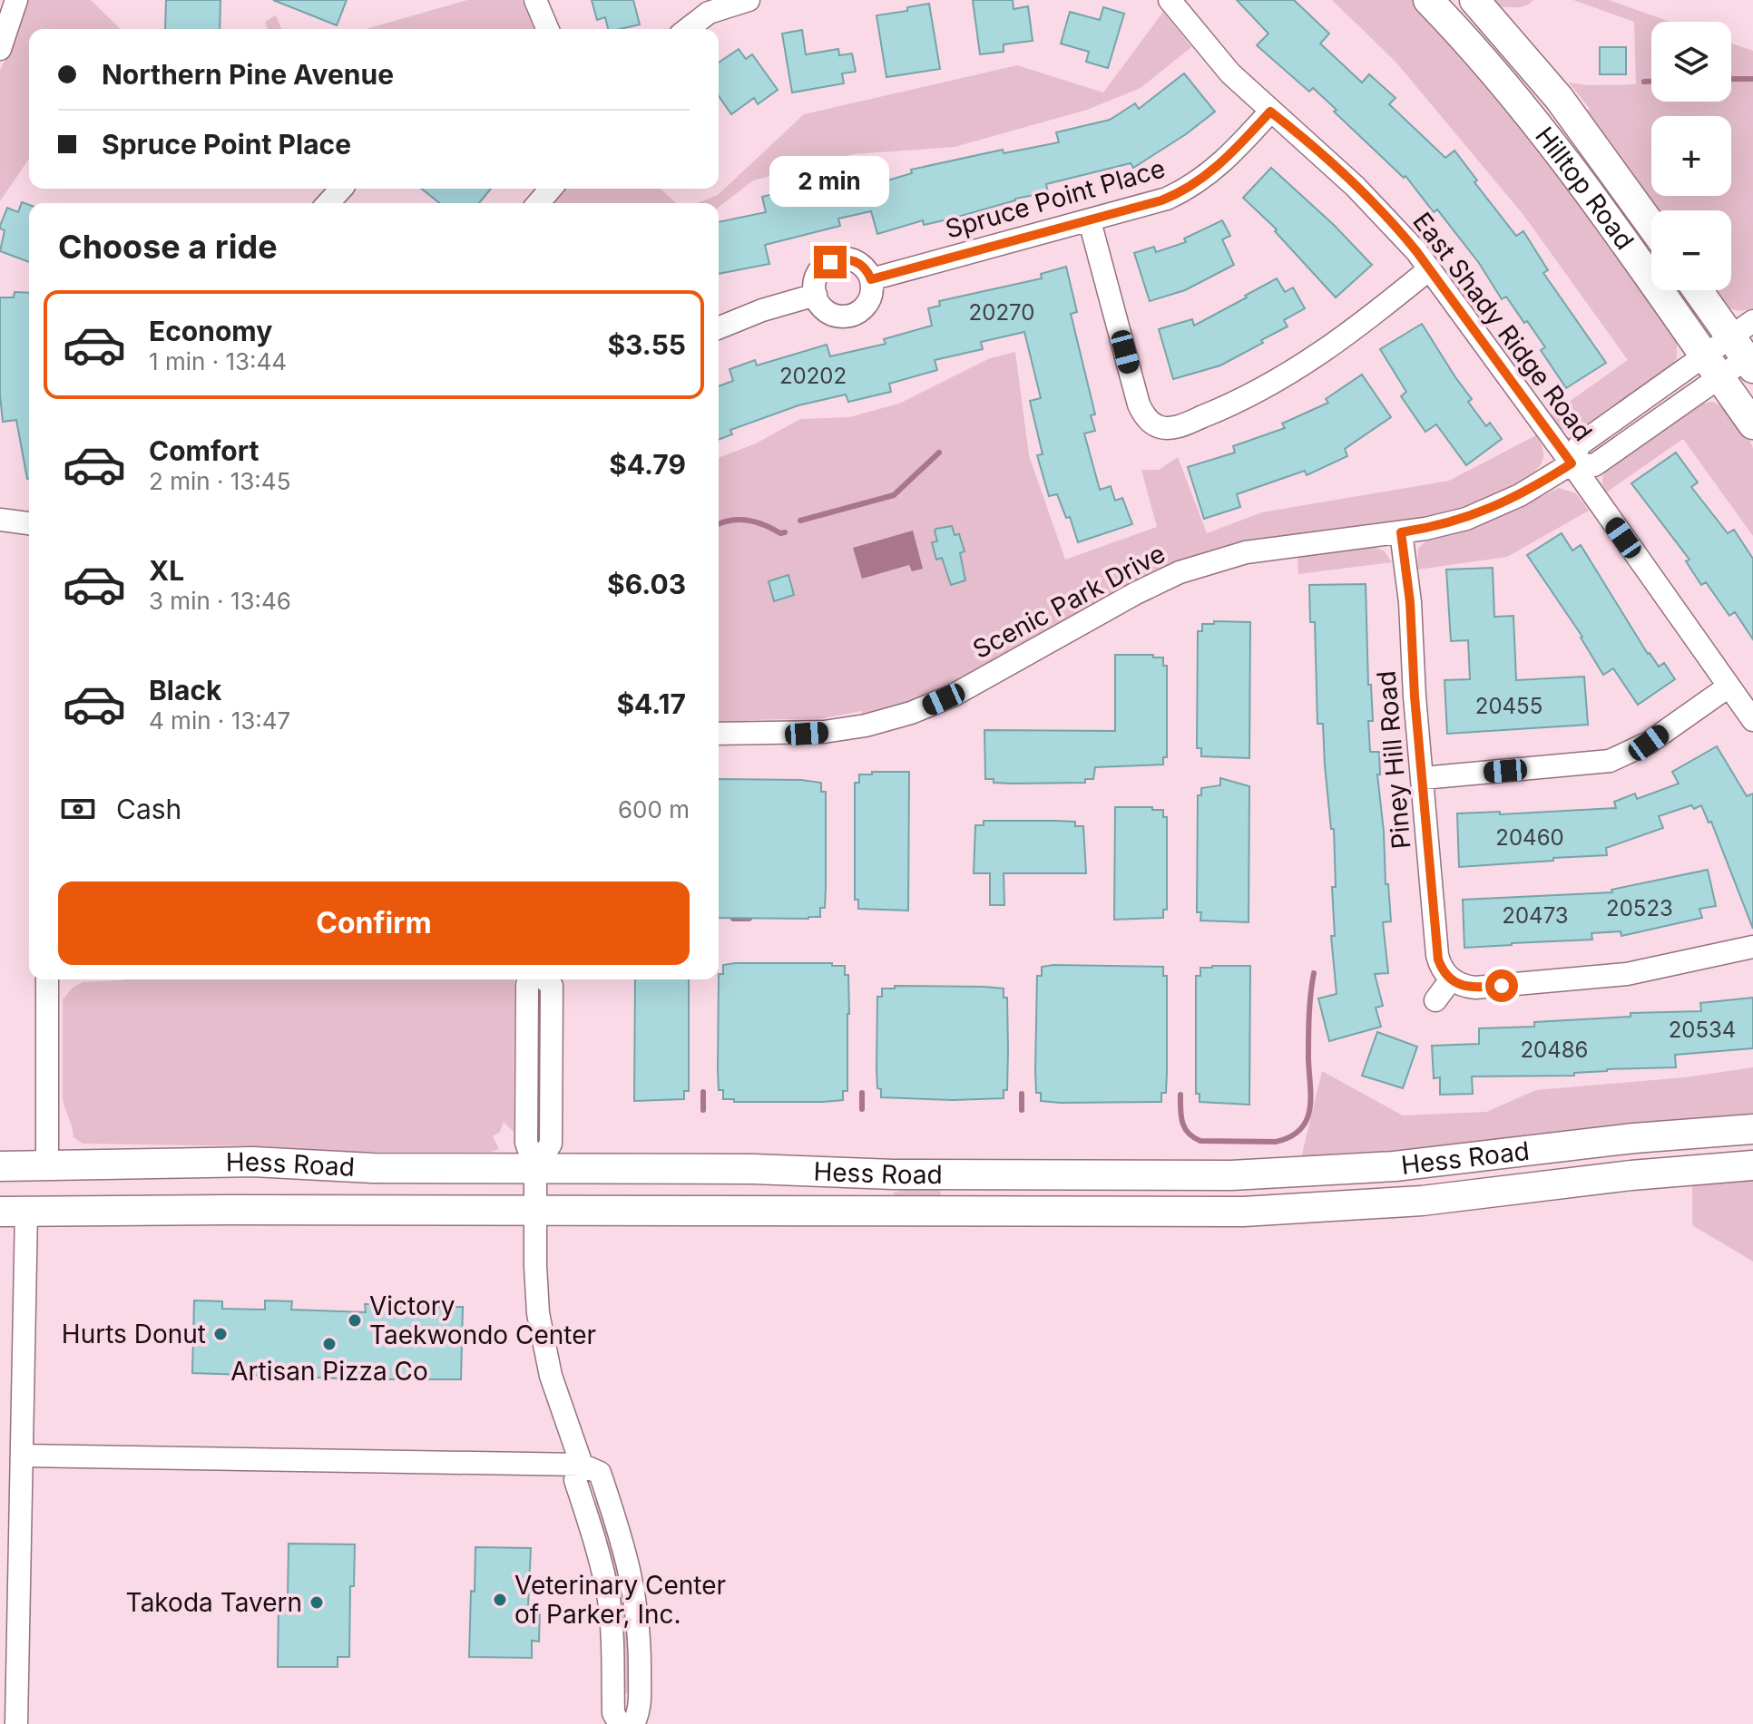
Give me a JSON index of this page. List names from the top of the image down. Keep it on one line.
{"streets":{"main road":["Hilltop Road","Hess Road"],"street":["Spruce Point Place","East Shady Ridge Road","Scenic Park Drive","Piney Hill Road"]},"crossings":[["Hilltop Road","Scenic Park Drive"],["Spruce Point Place","East Shady Ridge Road"],["East Shady Ridge Road","Scenic Park Drive"],["Scenic Park Drive","Piney Hill Road"]],"places":["Victory Taekwondo Center","Hurts Donut","Artisan Pizza Co","Veterinary Center of Parker, Inc.","Takoda Tavern"],"house_numbers":["20270","20202","20455","20460","20523","20473","20534","20486"],"page":{"map_buttons":["+","−"],"banner":["Northern Pine Avenue","Spruce Point Place"],"bubble":"2 min","heading":"Choose a ride","list":[{"name":"Economy","note":"1 min · 13:44","value":"$3.55"},{"name":"Comfort","note":"2 min · 13:45","value":"$4.79"},{"name":"XL","note":"3 min · 13:46","value":"$6.03"},{"name":"Black","note":"4 min · 13:47","value":"$4.17"}],"pay":["Cash","600 m"],"buttons":"Confirm"}}
